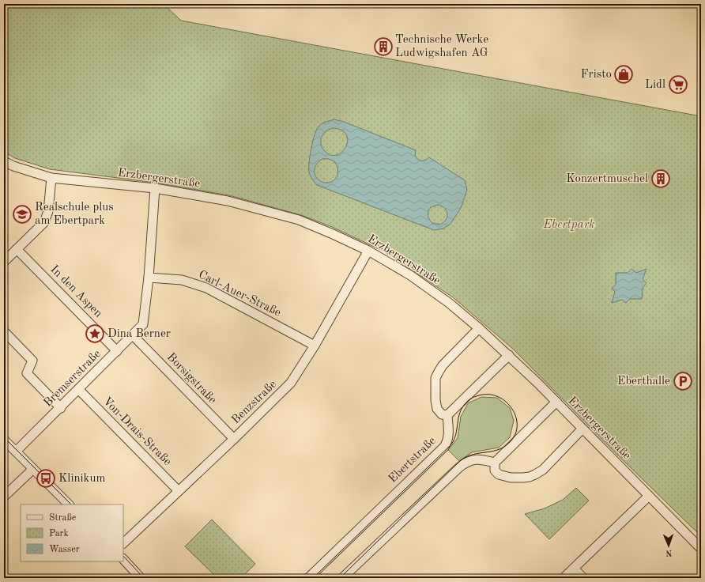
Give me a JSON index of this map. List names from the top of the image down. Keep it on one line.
{"streets":{"street":["Erzbergerstraße","In den Aspen","Carl-Auer-Straße","Bremserstraße","Borsigstraße","Benzstraße","Von-Drais-Straße","Ebertstraße"]},"crossings":[["Erzbergerstraße","Bremserstraße"],["Erzbergerstraße","Benzstraße"],["In den Aspen","Bremserstraße"],["Carl-Auer-Straße","Bremserstraße"],["Carl-Auer-Straße","Benzstraße"],["Bremserstraße","Borsigstraße"],["Bremserstraße","Von-Drais-Straße"],["Borsigstraße","Benzstraße"],["Benzstraße","Von-Drais-Straße"]],"parks":["Ebertpark"],"places":{"building":["Technische Werke Ludwigshafen AG","Konzertmuschel"],"shop":["Fristo"],"supermarket":["Lidl"],"school or university":["Realschule plus am Ebertpark"],"place":["Dina Berner"],"parking":["Eberthalle"],"bus stop":["Klinikum"]},"legend":["Straße","Park","Wasser"],"north":"bottom"}
